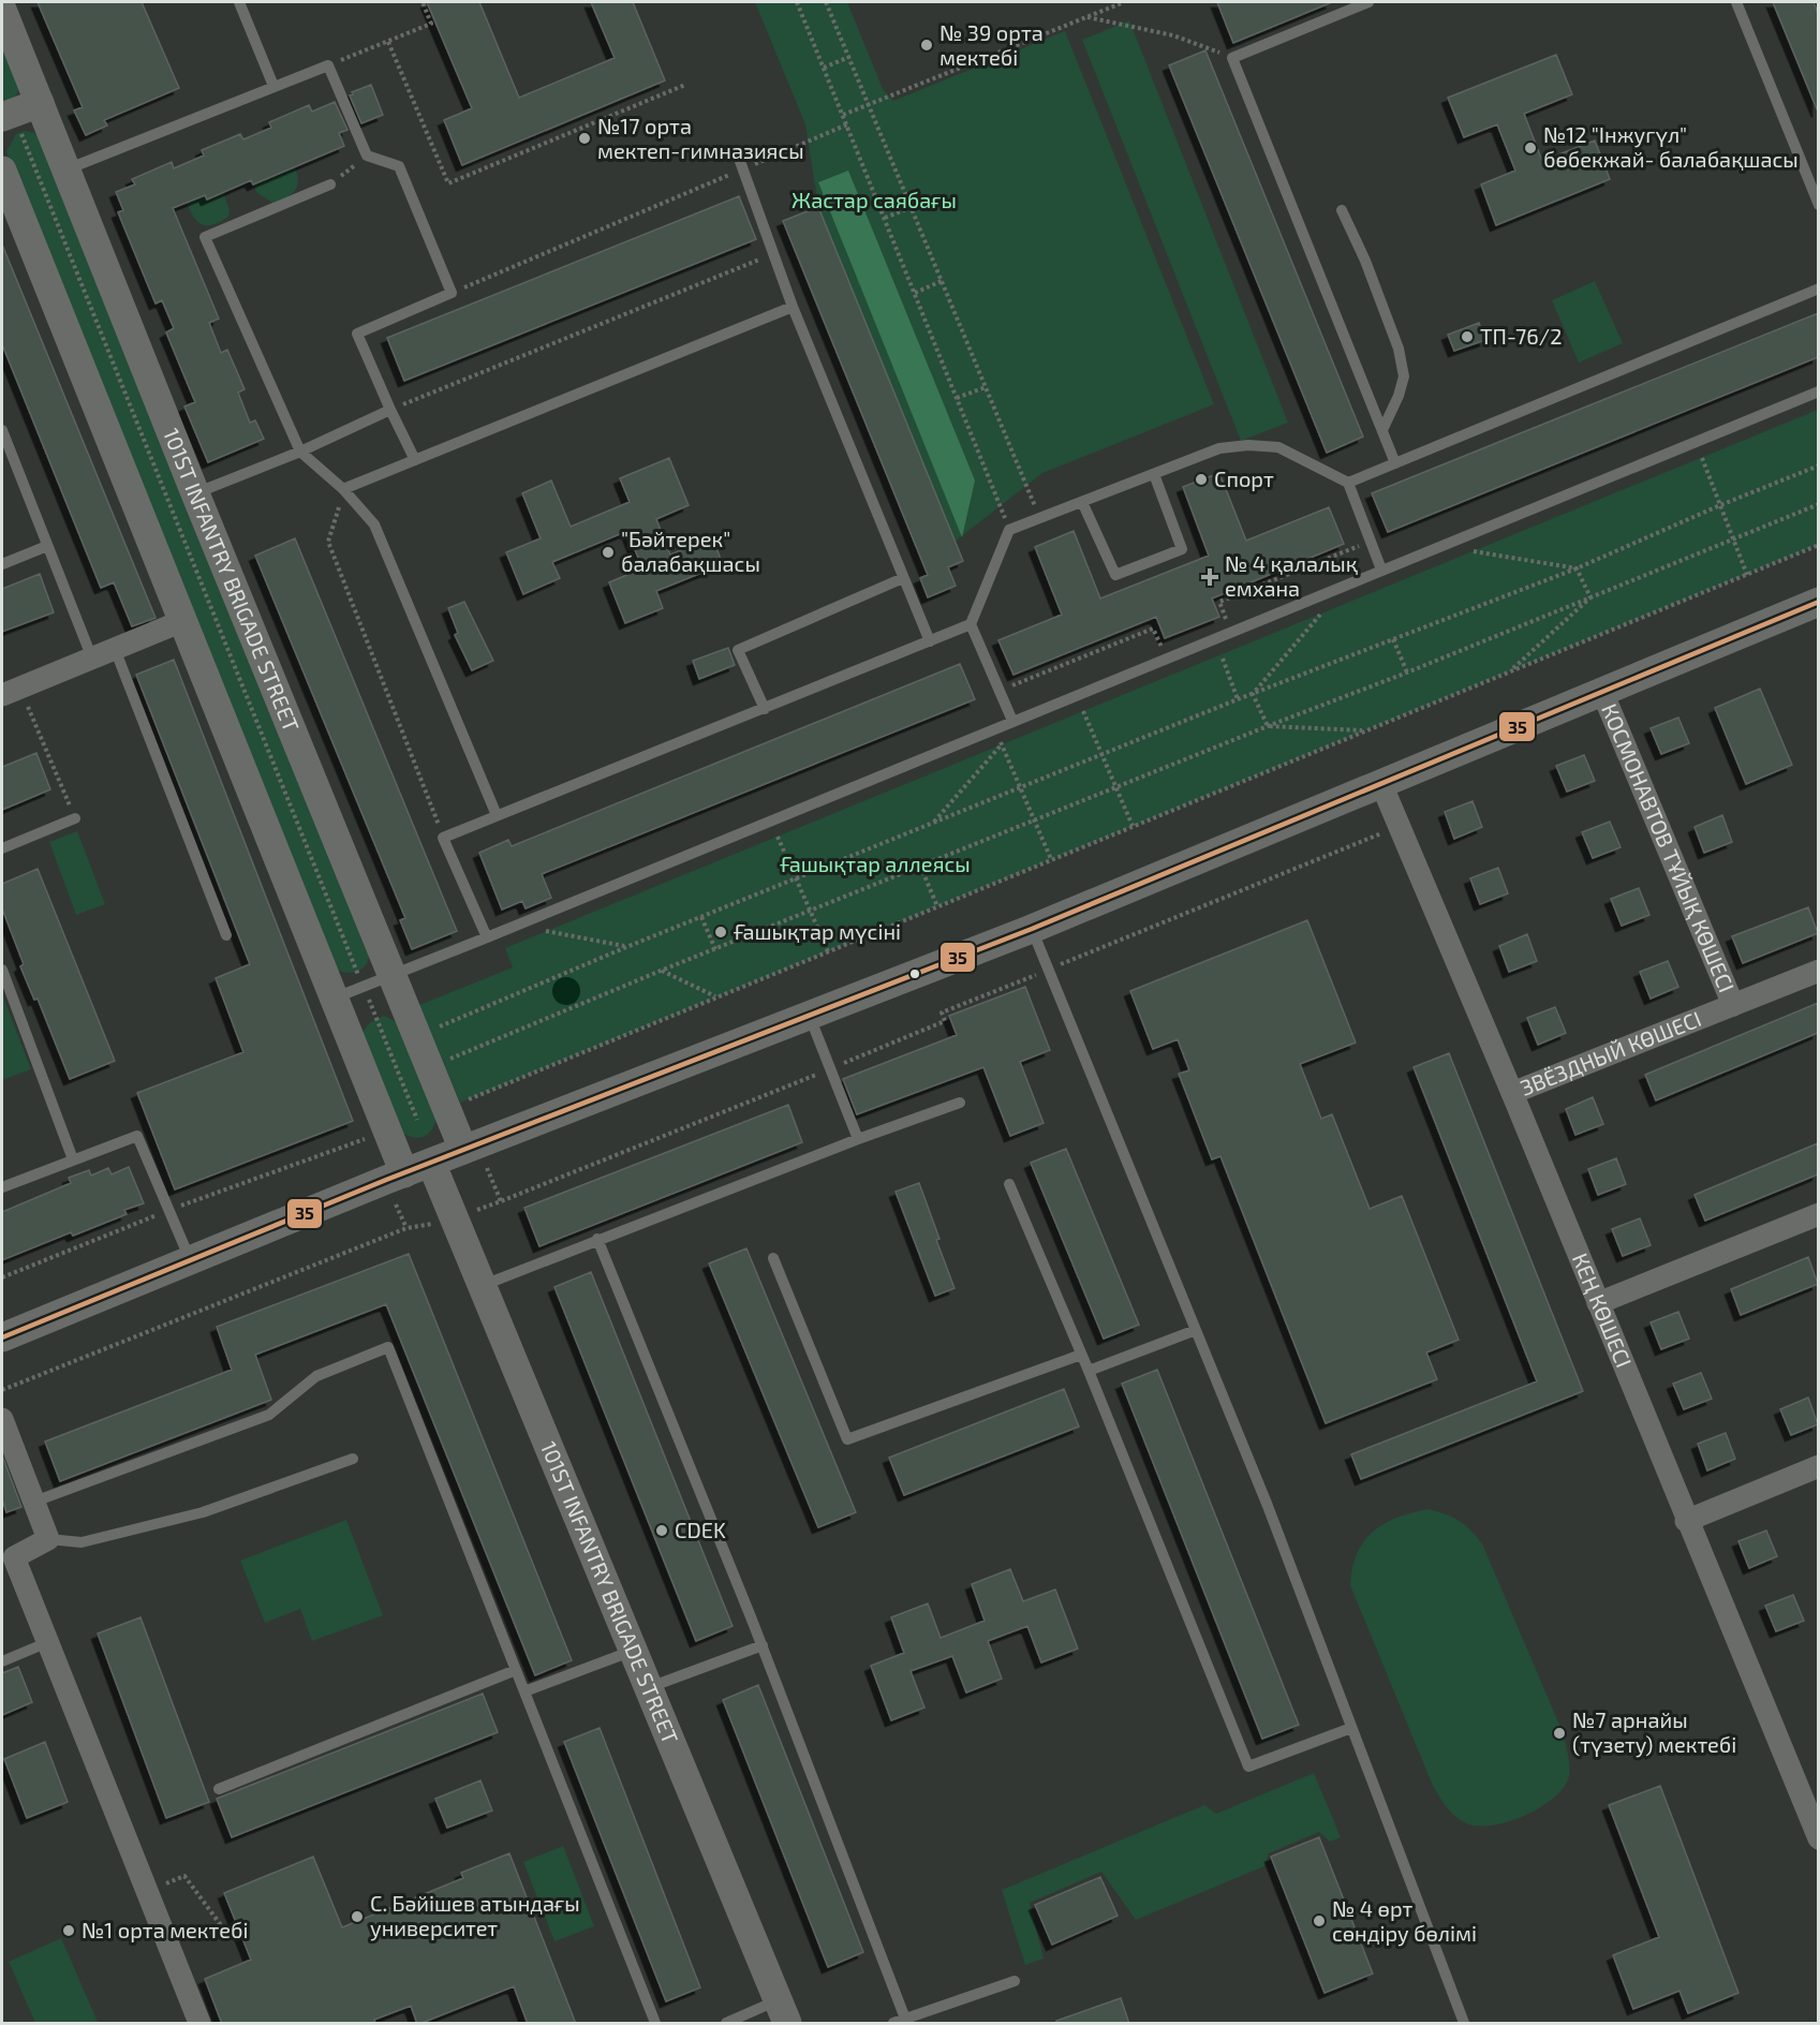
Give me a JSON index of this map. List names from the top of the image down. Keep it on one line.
{"streets":{"street":["101ST INFANTRY BRIGADE STREET","КОСМОНАВТОВ ТҰЙЫҚ КӨШЕСІ","ЗВЁЗДНЫЙ КӨШЕСІ","КЕҢ КӨШЕСІ"]},"crossings":[["КОСМОНАВТОВ ТҰЙЫҚ КӨШЕСІ","ЗВЁЗДНЫЙ КӨШЕСІ"],["ЗВЁЗДНЫЙ КӨШЕСІ","КЕҢ КӨШЕСІ"]],"parks":["Жастар саябағы","Ғашықтар аллеясы"],"places":{"other":["№ 39 орта мектебі","№17 орта мектеп-гимназиясы","№12 \"Інжугүл\" бөбекжай- балабақшасы","ТП-76/2","Спорт","\"Бәйтерек\" балабақшасы","Ғашықтар мүсіні","CDEK","№7 арнайы (түзету) мектебі","С. Бәйішев атындағы университет","№ 4 өрт сөндіру бөлімі","№1 орта мектебі"],"health":["№ 4 қалалық емхана"]},"lines":["transit line 35"]}
